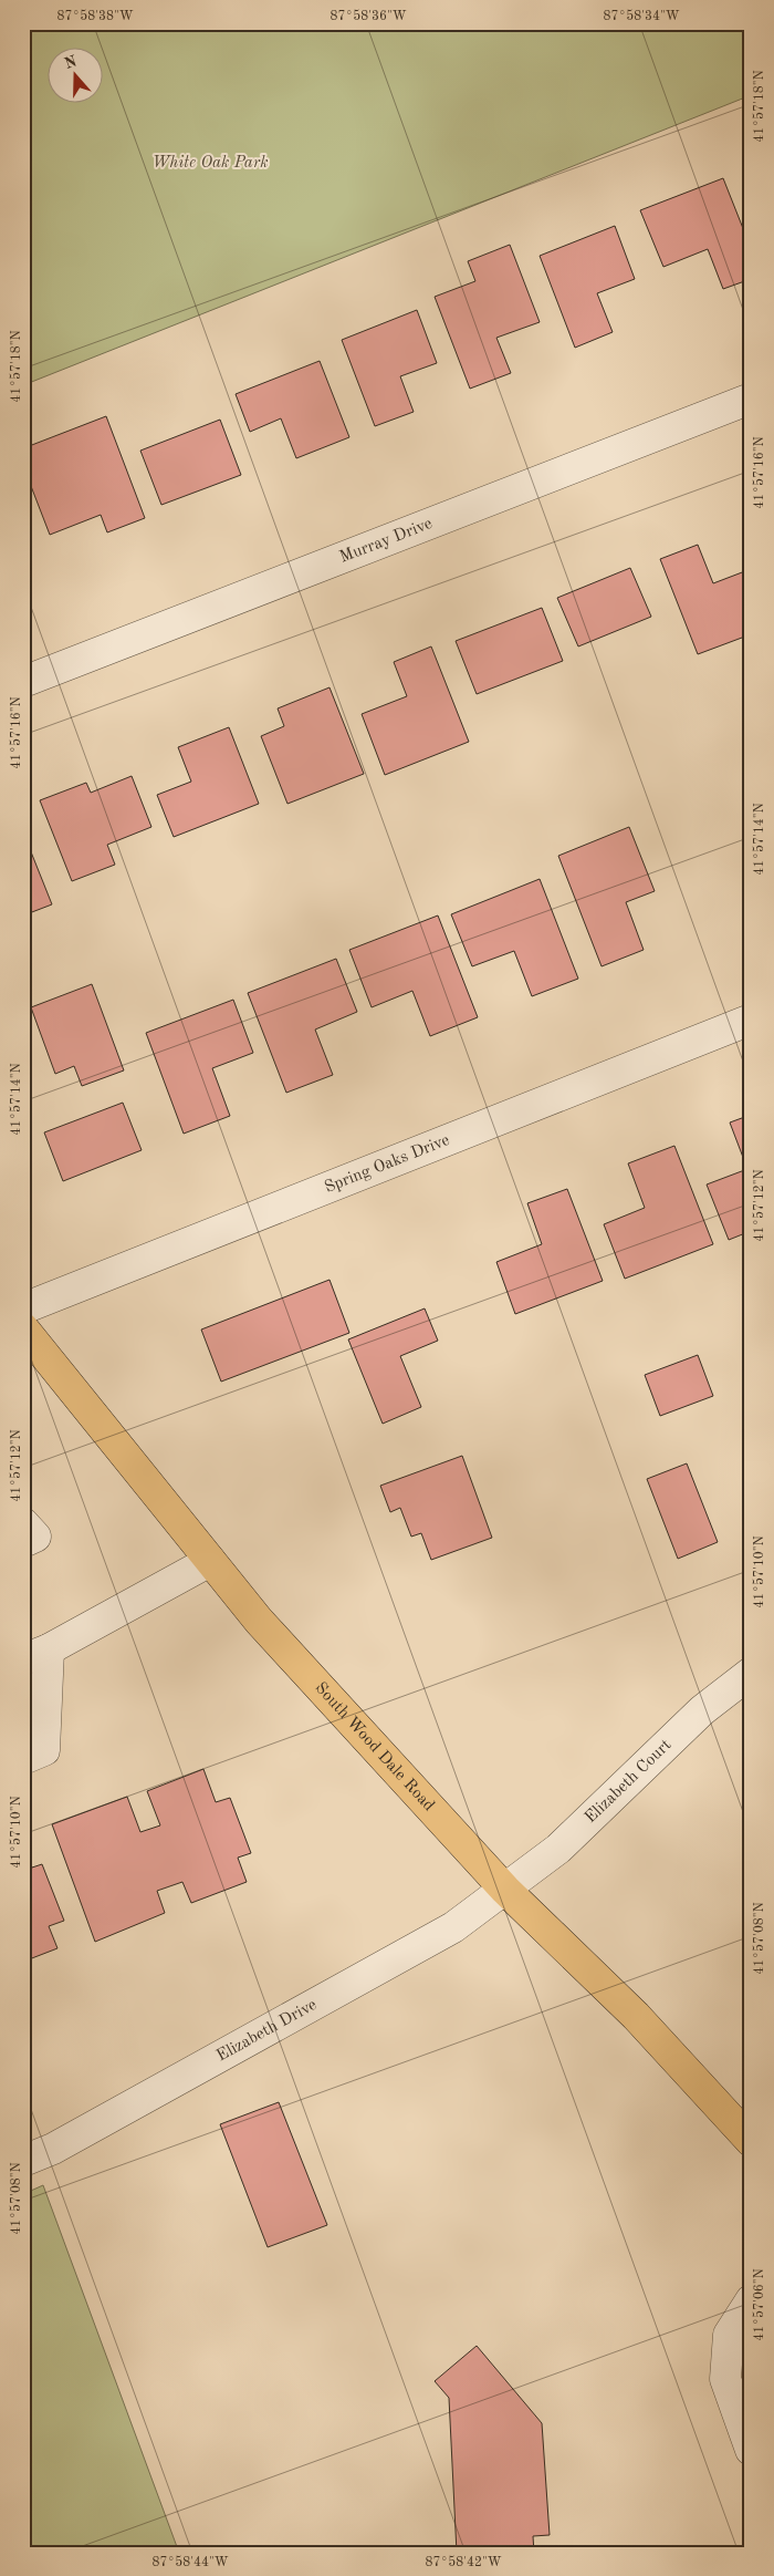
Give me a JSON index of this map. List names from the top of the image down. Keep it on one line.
{"streets":{"main road":["South Wood Dale Road"],"street":["Murray Drive","Spring Oaks Drive","Elizabeth Court","Elizabeth Drive"]},"crossings":[["South Wood Dale Road","Elizabeth Court"],["South Wood Dale Road","Elizabeth Drive"],["Elizabeth Court","Elizabeth Drive"]],"parks":["White Oak Park"],"north":"top","coordinates":["87°58'38\"W","87°58'36\"W","87°58'34\"W","41°57'18\"N","41°57'16\"N","41°57'14\"N","41°57'12\"N","41°57'10\"N","41°57'08\"N","41°57'06\"N","87°58'44\"W","87°58'42\"W"]}
